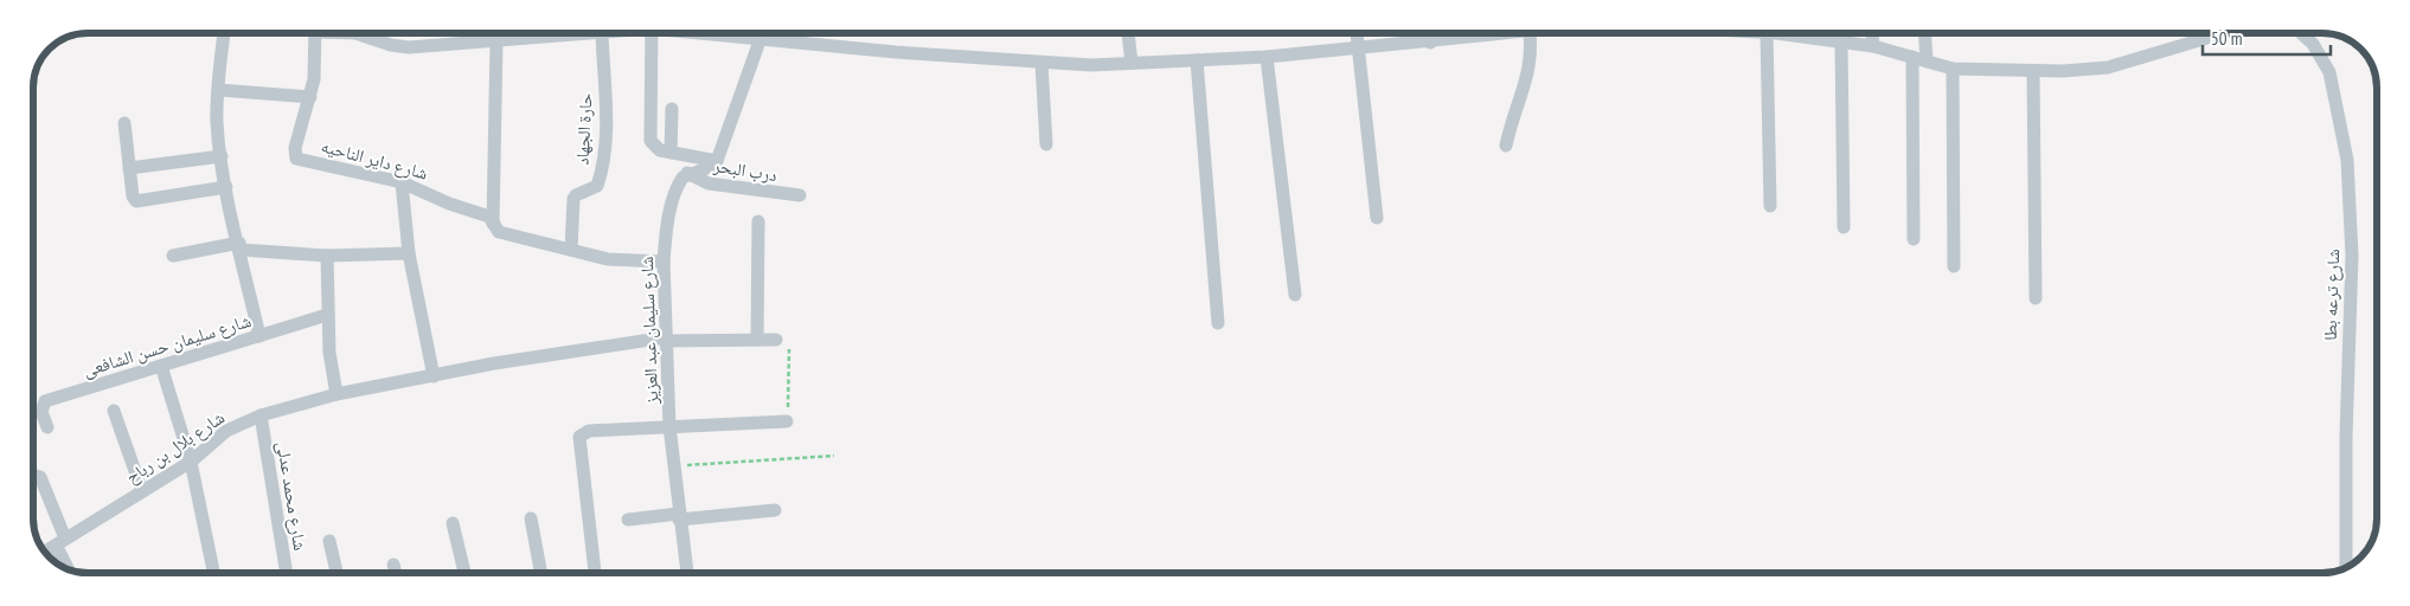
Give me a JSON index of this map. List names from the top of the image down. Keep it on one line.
{"streets":{"street":["حارة الجهاد","شارع داير الناحيه","درب البحر","شارع ترعه بطا","شارع سليمان عبد العزيز","شارع سليمان حسن الشافعى","شارع بلال بن رباح","شارع محمد عدلى"]},"crossings":[["حارة الجهاد","شارع داير الناحيه"],["شارع داير الناحيه","شارع سليمان عبد العزيز"],["درب البحر","شارع سليمان عبد العزيز"],["شارع سليمان عبد العزيز","شارع بلال بن رباح"],["شارع بلال بن رباح","شارع محمد عدلى"]],"scale_bar":"50 m"}
